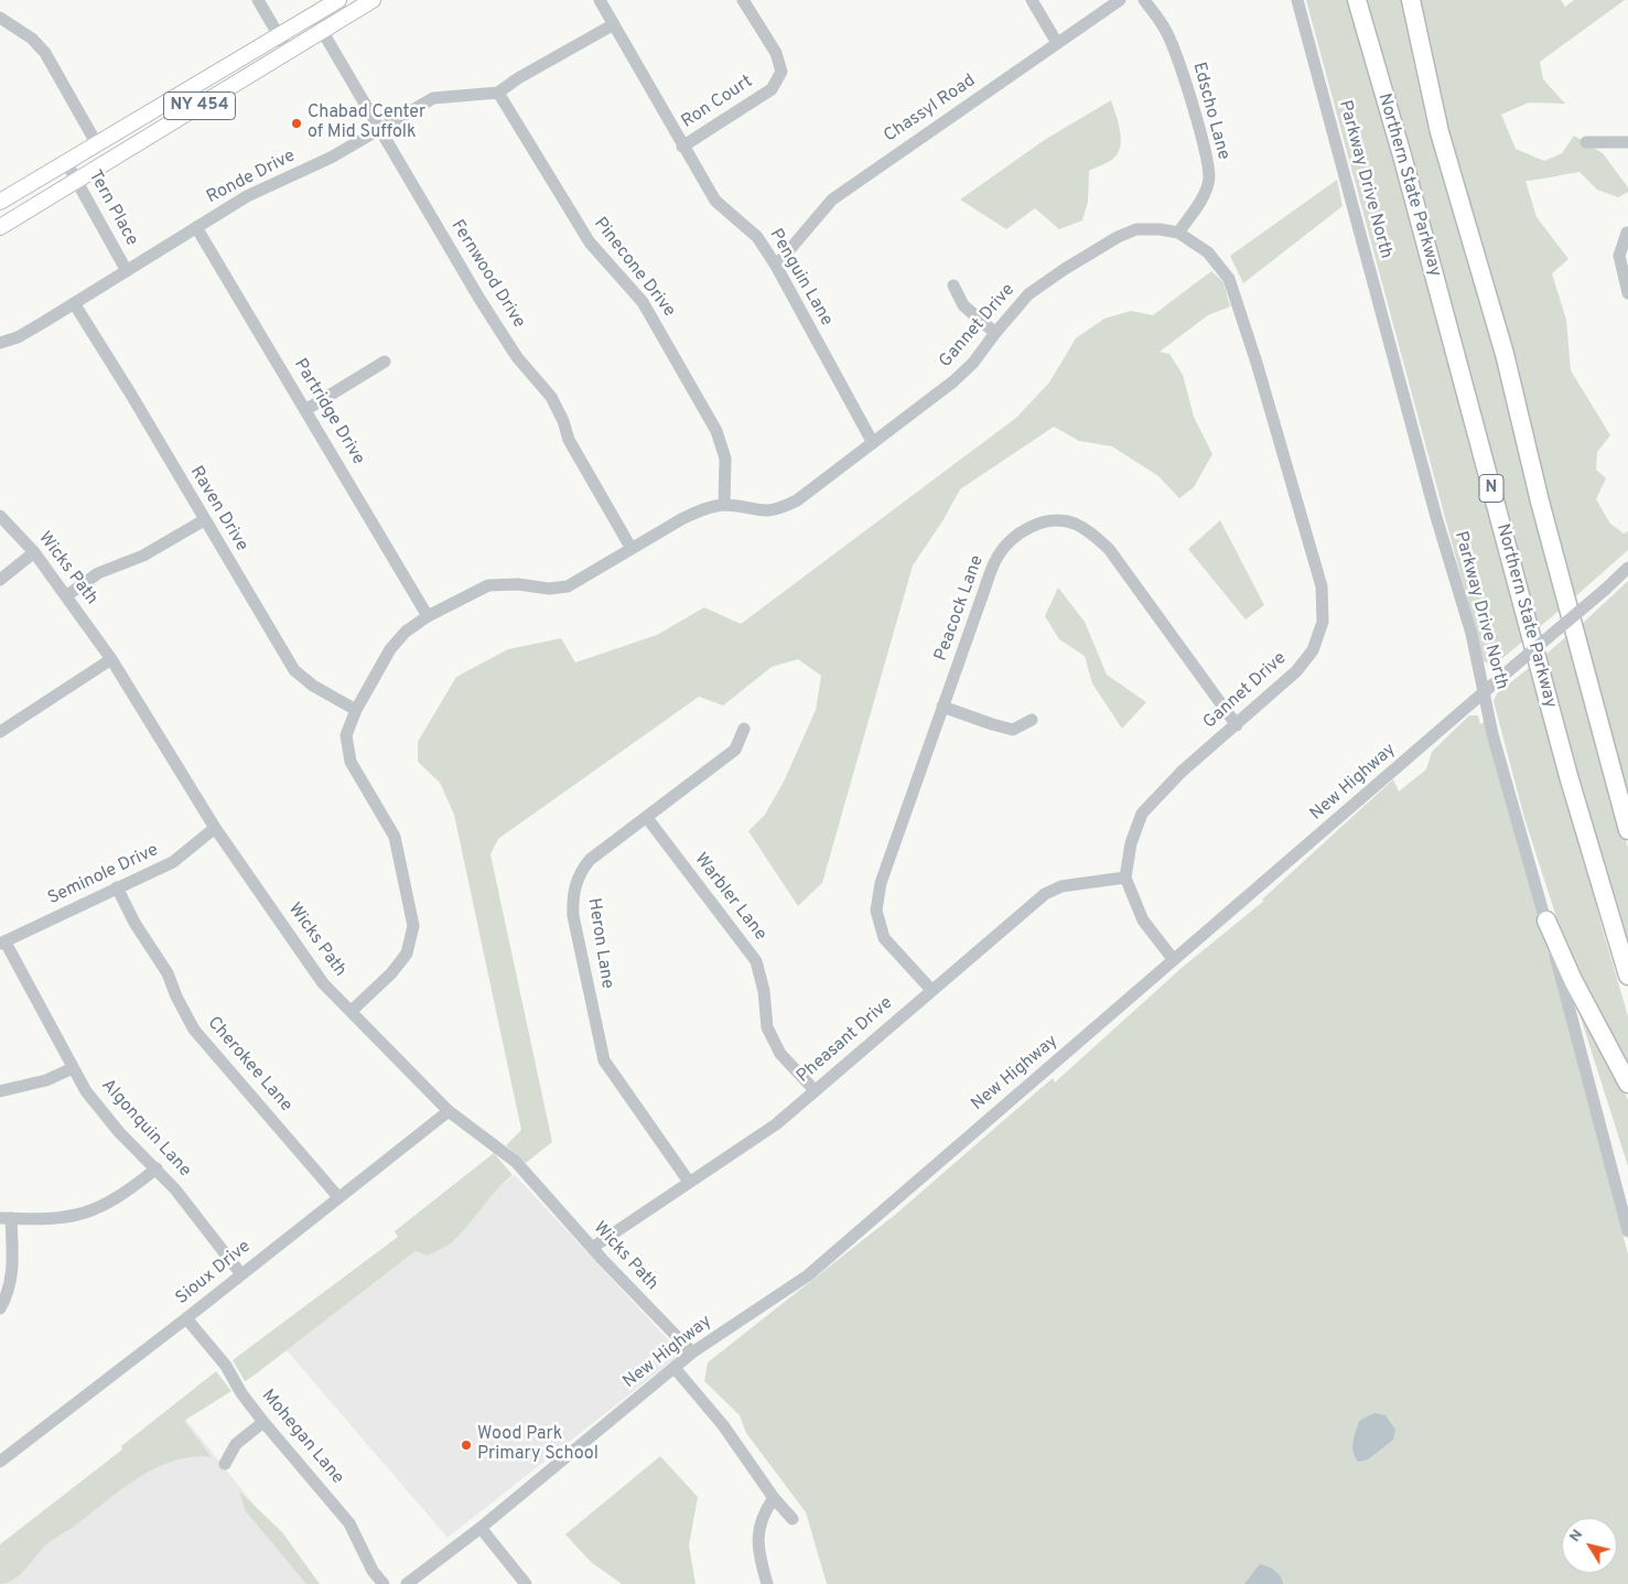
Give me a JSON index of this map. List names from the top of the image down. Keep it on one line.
{"streets":{"highway":["Northern State Parkway","N"],"main road":["NY 454"],"street":["Ron Court","Chassyl Road","Edscho Lane","Ronde Drive","Parkway Drive North","Tern Place","Pinecone Drive","Fernwood Drive","Penguin Lane","Gannet Drive","Partridge Drive","Raven Drive","Wicks Path","Peacock Lane","New Highway","Seminole Drive","Warbler Lane","Heron Lane","Pheasant Drive","Cherokee Lane","Algonquin Lane","Sioux Drive","Mohegan Lane"]},"crossings":[["Ron Court","Penguin Lane"],["NY 454","Tern Place"],["NY 454","Fernwood Drive"],["Chassyl Road","Penguin Lane"],["Edscho Lane","Gannet Drive"],["Ronde Drive","Tern Place"],["Ronde Drive","Pinecone Drive"],["Ronde Drive","Fernwood Drive"],["Ronde Drive","Partridge Drive"],["Ronde Drive","Raven Drive"],["Parkway Drive North","New Highway"],["Pinecone Drive","Gannet Drive"],["Fernwood Drive","Gannet Drive"],["Penguin Lane","Gannet Drive"],["Gannet Drive","Partridge Drive"],["Gannet Drive","Raven Drive"],["Gannet Drive","Wicks Path"],["Gannet Drive","Peacock Lane"],["Gannet Drive","Pheasant Drive"],["Wicks Path","New Highway"],["Wicks Path","Seminole Drive"],["Wicks Path","Pheasant Drive"],["Wicks Path","Sioux Drive"],["Peacock Lane","Pheasant Drive"],["Seminole Drive","Cherokee Lane"],["Seminole Drive","Algonquin Lane"],["Warbler Lane","Heron Lane"],["Warbler Lane","Pheasant Drive"],["Heron Lane","Pheasant Drive"],["Cherokee Lane","Sioux Drive"],["Algonquin Lane","Sioux Drive"],["Sioux Drive","Mohegan Lane"]],"places":["Chabad Center of Mid Suffolk","Wood Park Primary School"],"north":"top left"}
